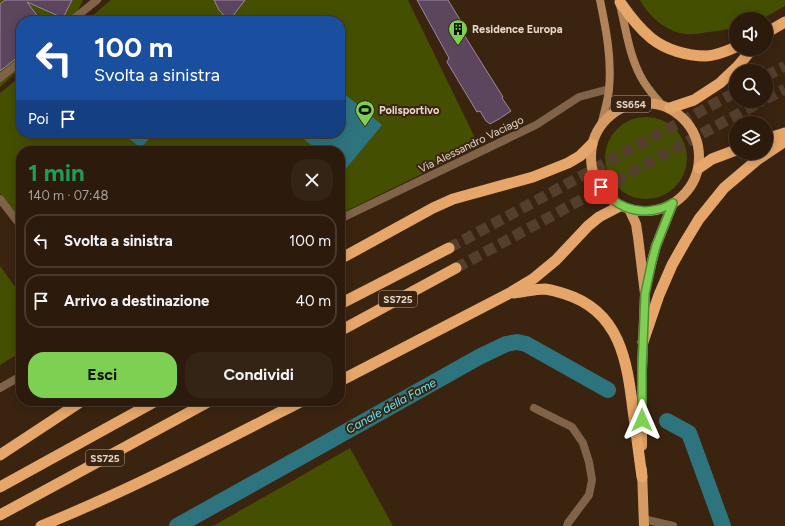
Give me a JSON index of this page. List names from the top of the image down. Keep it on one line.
{"streets":{"highway":["SS725"],"main road":["SS654"],"street":["Via Alessandro Vaciago"]},"crossings":[["SS654","Via Alessandro Vaciago"]],"water":["Canale della Fame"],"places":{"building":["Residence Europa"],"sports":["Polisportivo"]},"page":{"turn":["100 m","Svolta a sinistra"],"then":"Poi","heading":["1 min","140 m · 07:48"],"list":[{"name":"Svolta a sinistra","value":"100 m"},{"name":"Arrivo a destinazione","value":"40 m"}],"buttons":["Esci","Condividi"]}}
